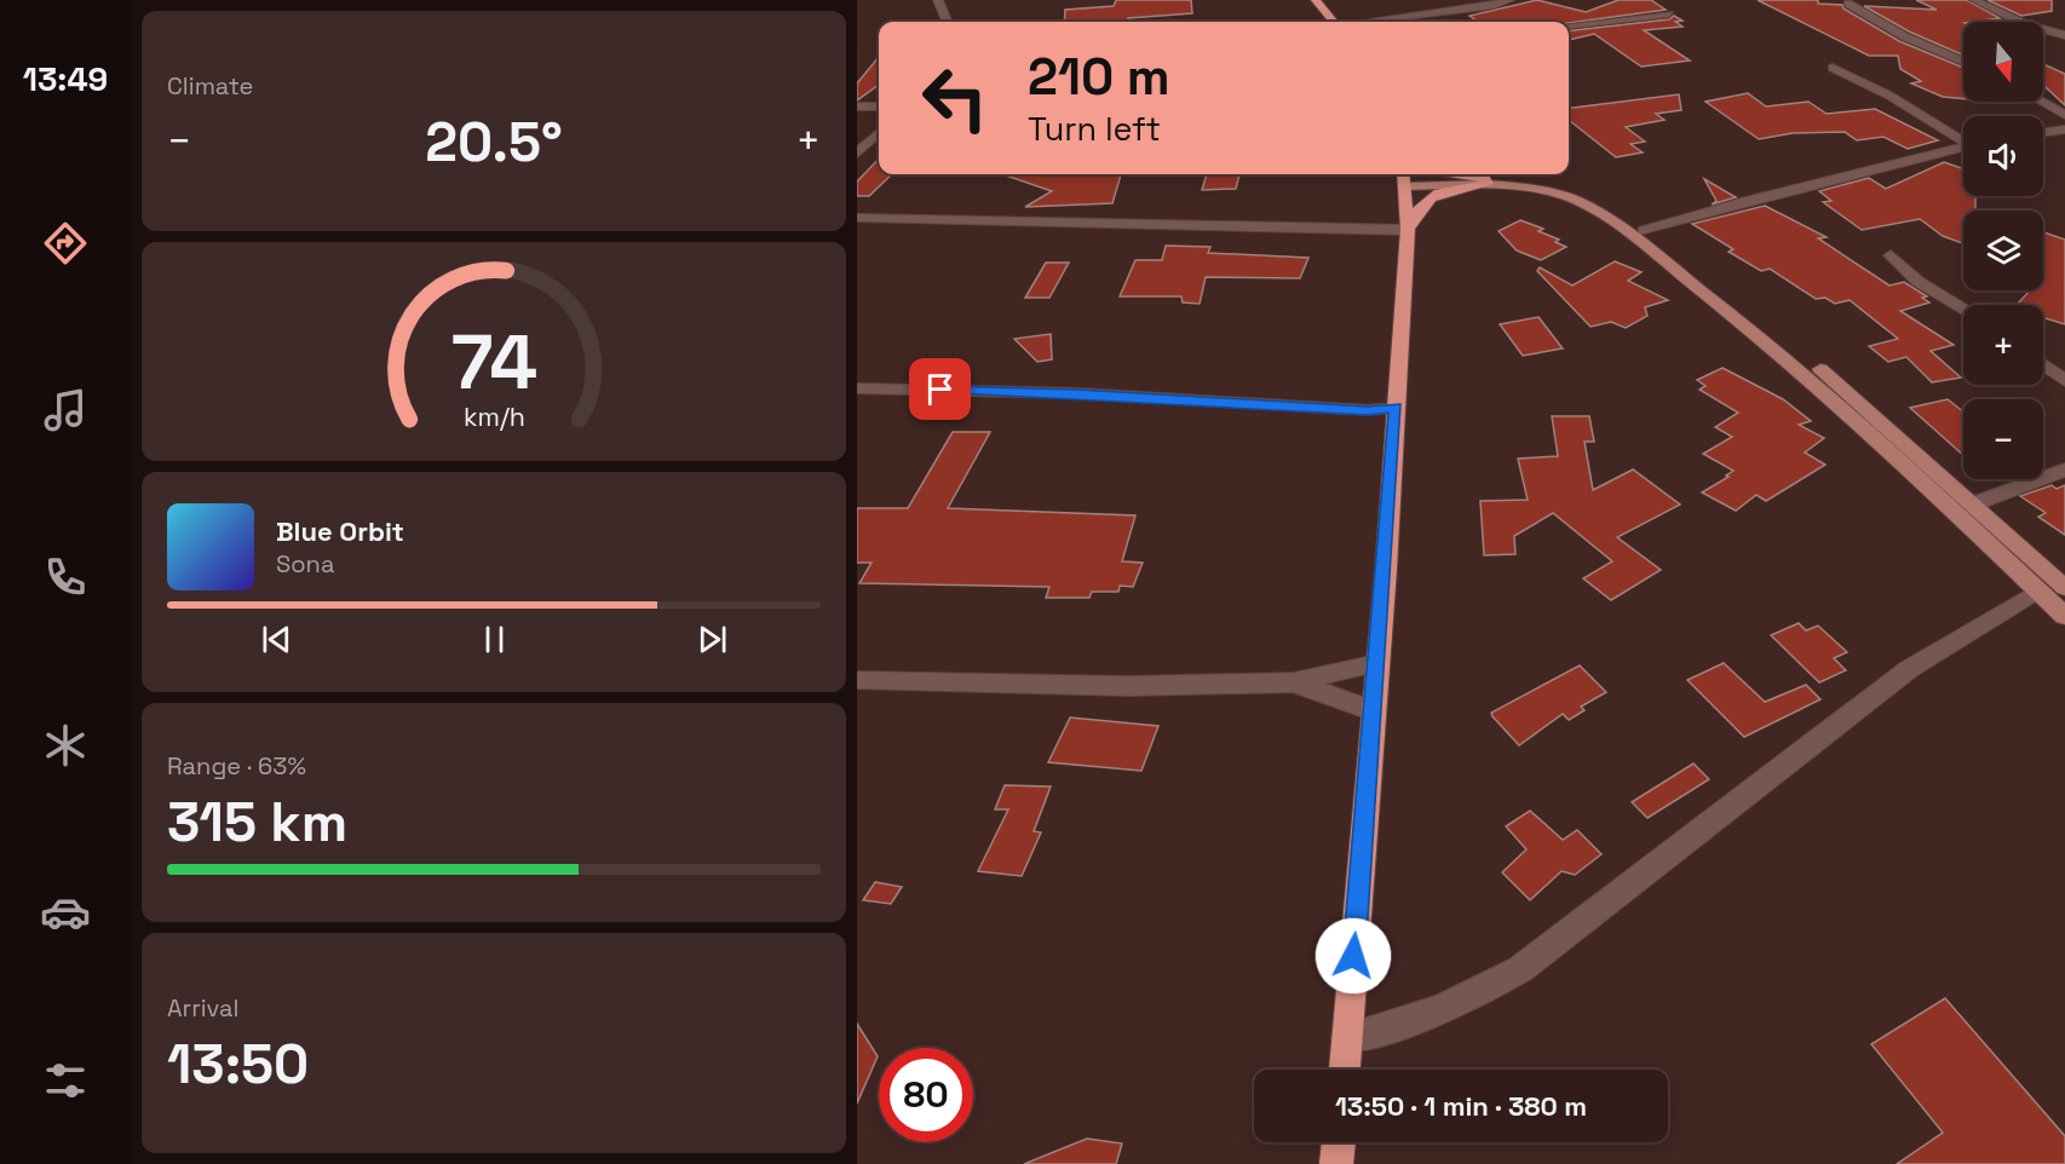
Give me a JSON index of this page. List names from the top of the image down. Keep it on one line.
{"north":"bottom","page":{"tabs":"13:49","tile":["Climate",["Range · 63%","315 km"],["Arrival","13:50"]],"map_buttons":["+","−"],"turn":["210 m","Turn left"],"heat":["−","20.5°","+"],"song":["Blue Orbit","Sona"],"limit":"80","trip":"13:50 · 1 min · 380 m","gauge":["74","km/h"]}}
